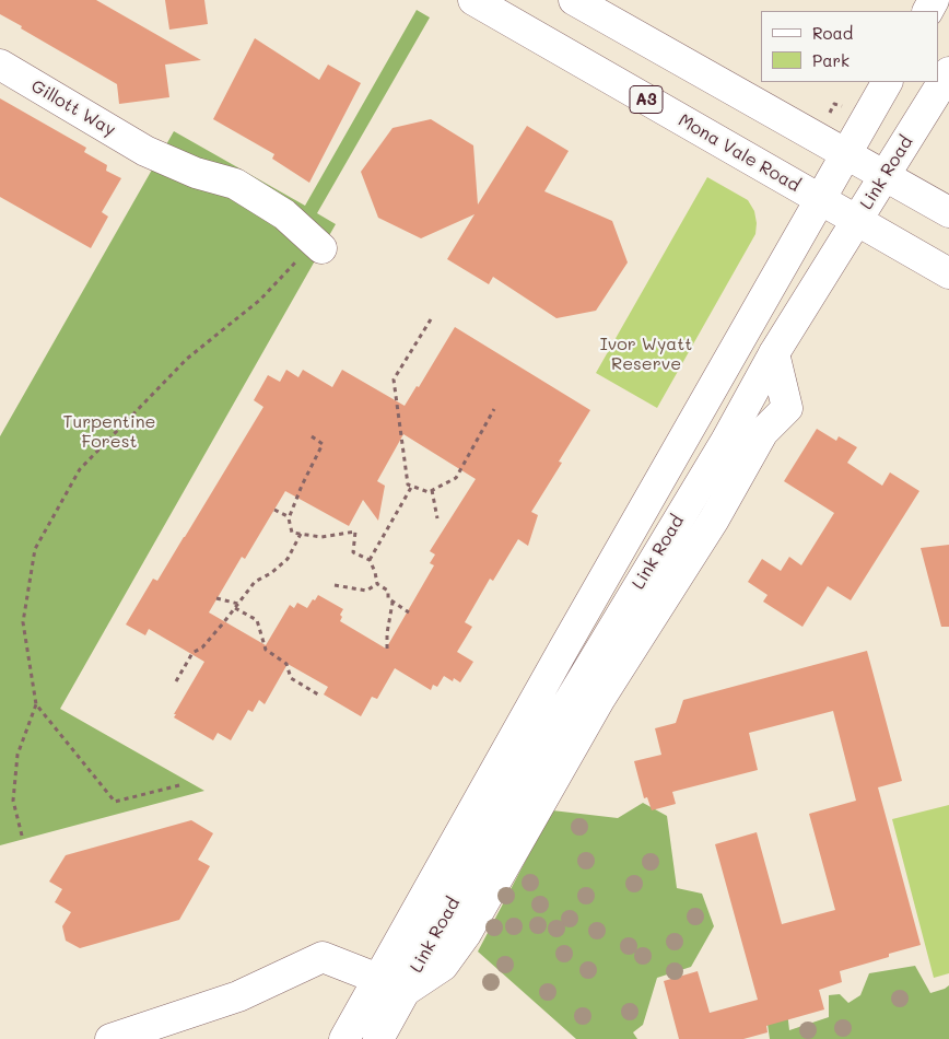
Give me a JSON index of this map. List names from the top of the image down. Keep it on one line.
{"streets":{"main road":["A3","Gillott Way","Mona Vale Road","Link Road"]},"crossings":[["Mona Vale Road","Link Road"]],"parks":["Ivor Wyatt Reserve","Turpentine Forest"],"legend":["Road","Park"]}
